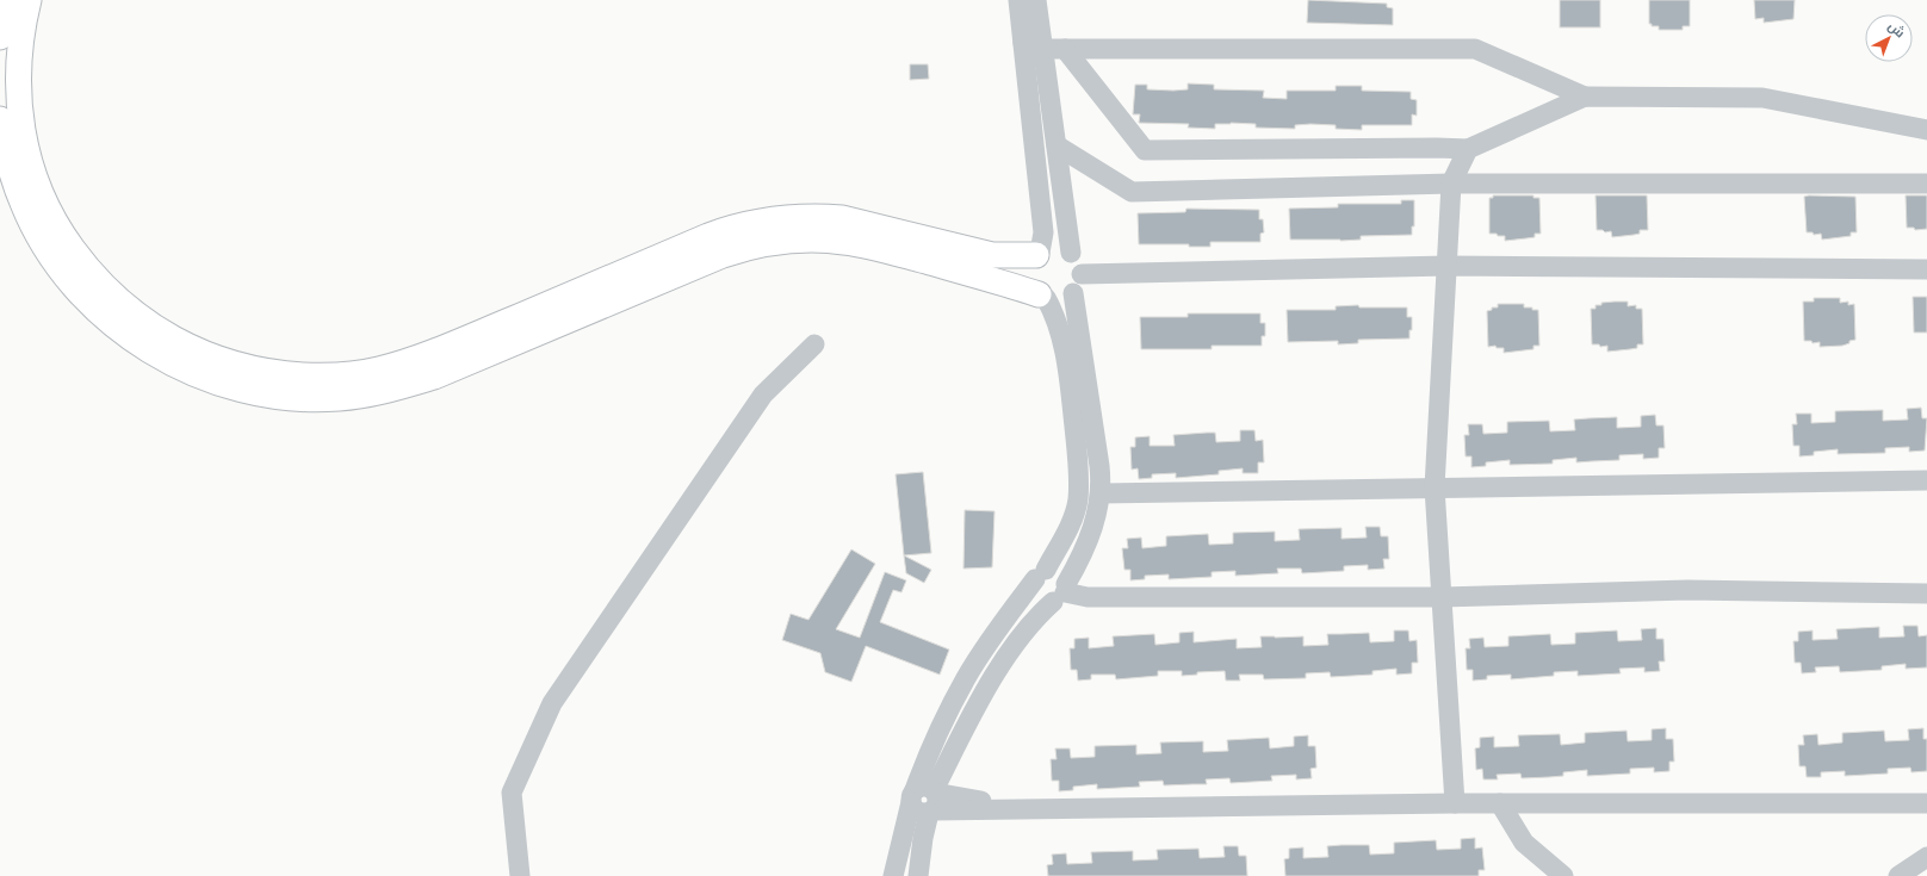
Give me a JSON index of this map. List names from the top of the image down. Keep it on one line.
{"north":"top right"}
